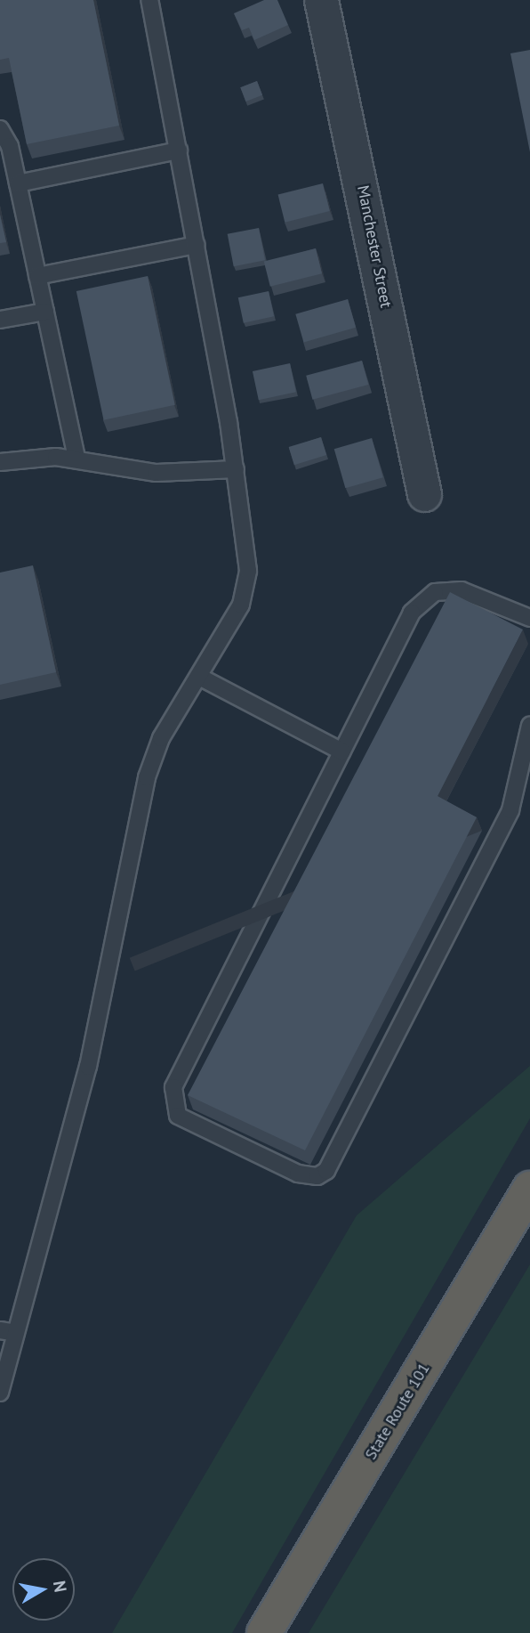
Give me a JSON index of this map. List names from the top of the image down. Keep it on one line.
{"streets":{"highway":["State Route 101"],"street":["Manchester Street"]},"north":"right"}
